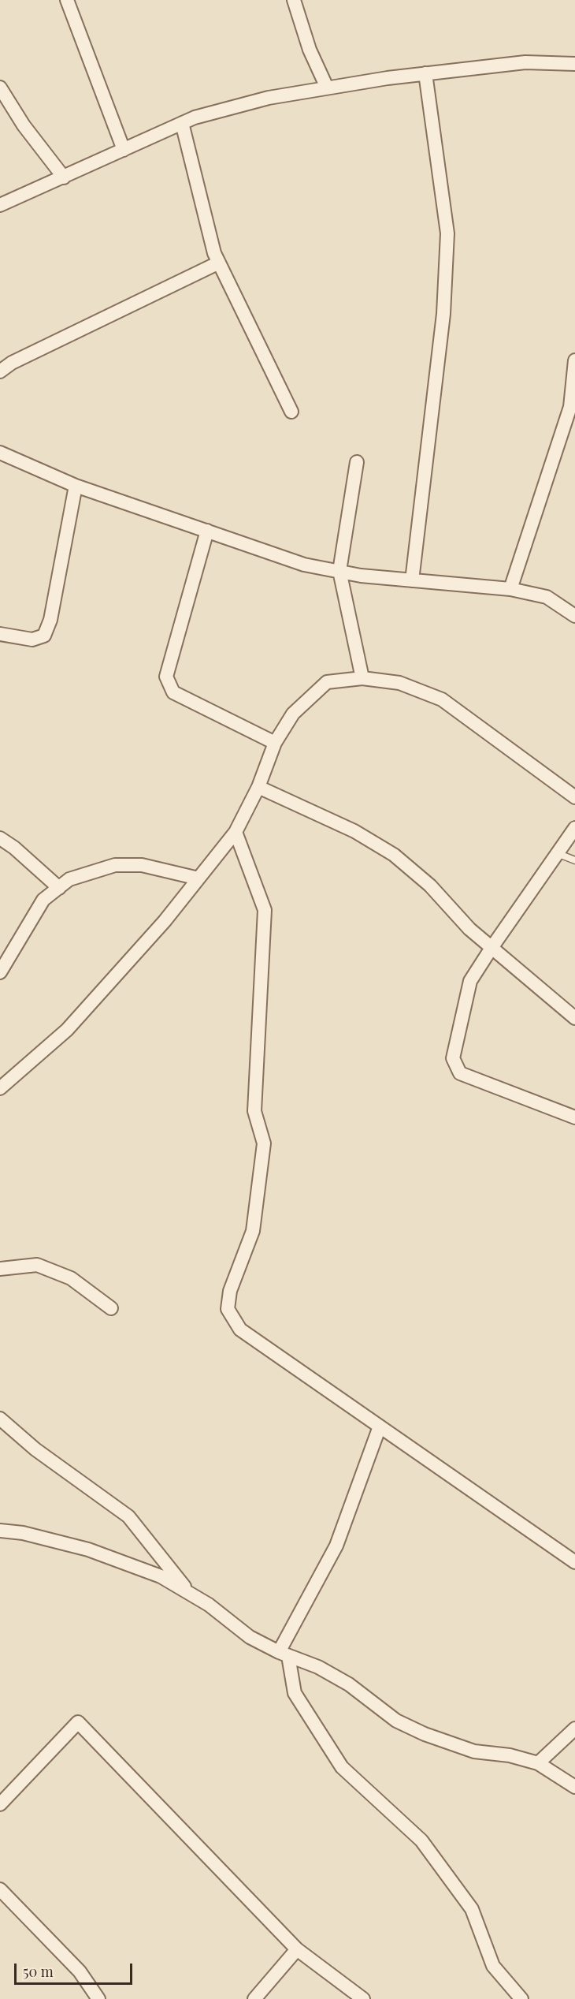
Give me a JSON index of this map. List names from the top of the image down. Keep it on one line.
{"scale_bar":"50 m"}
